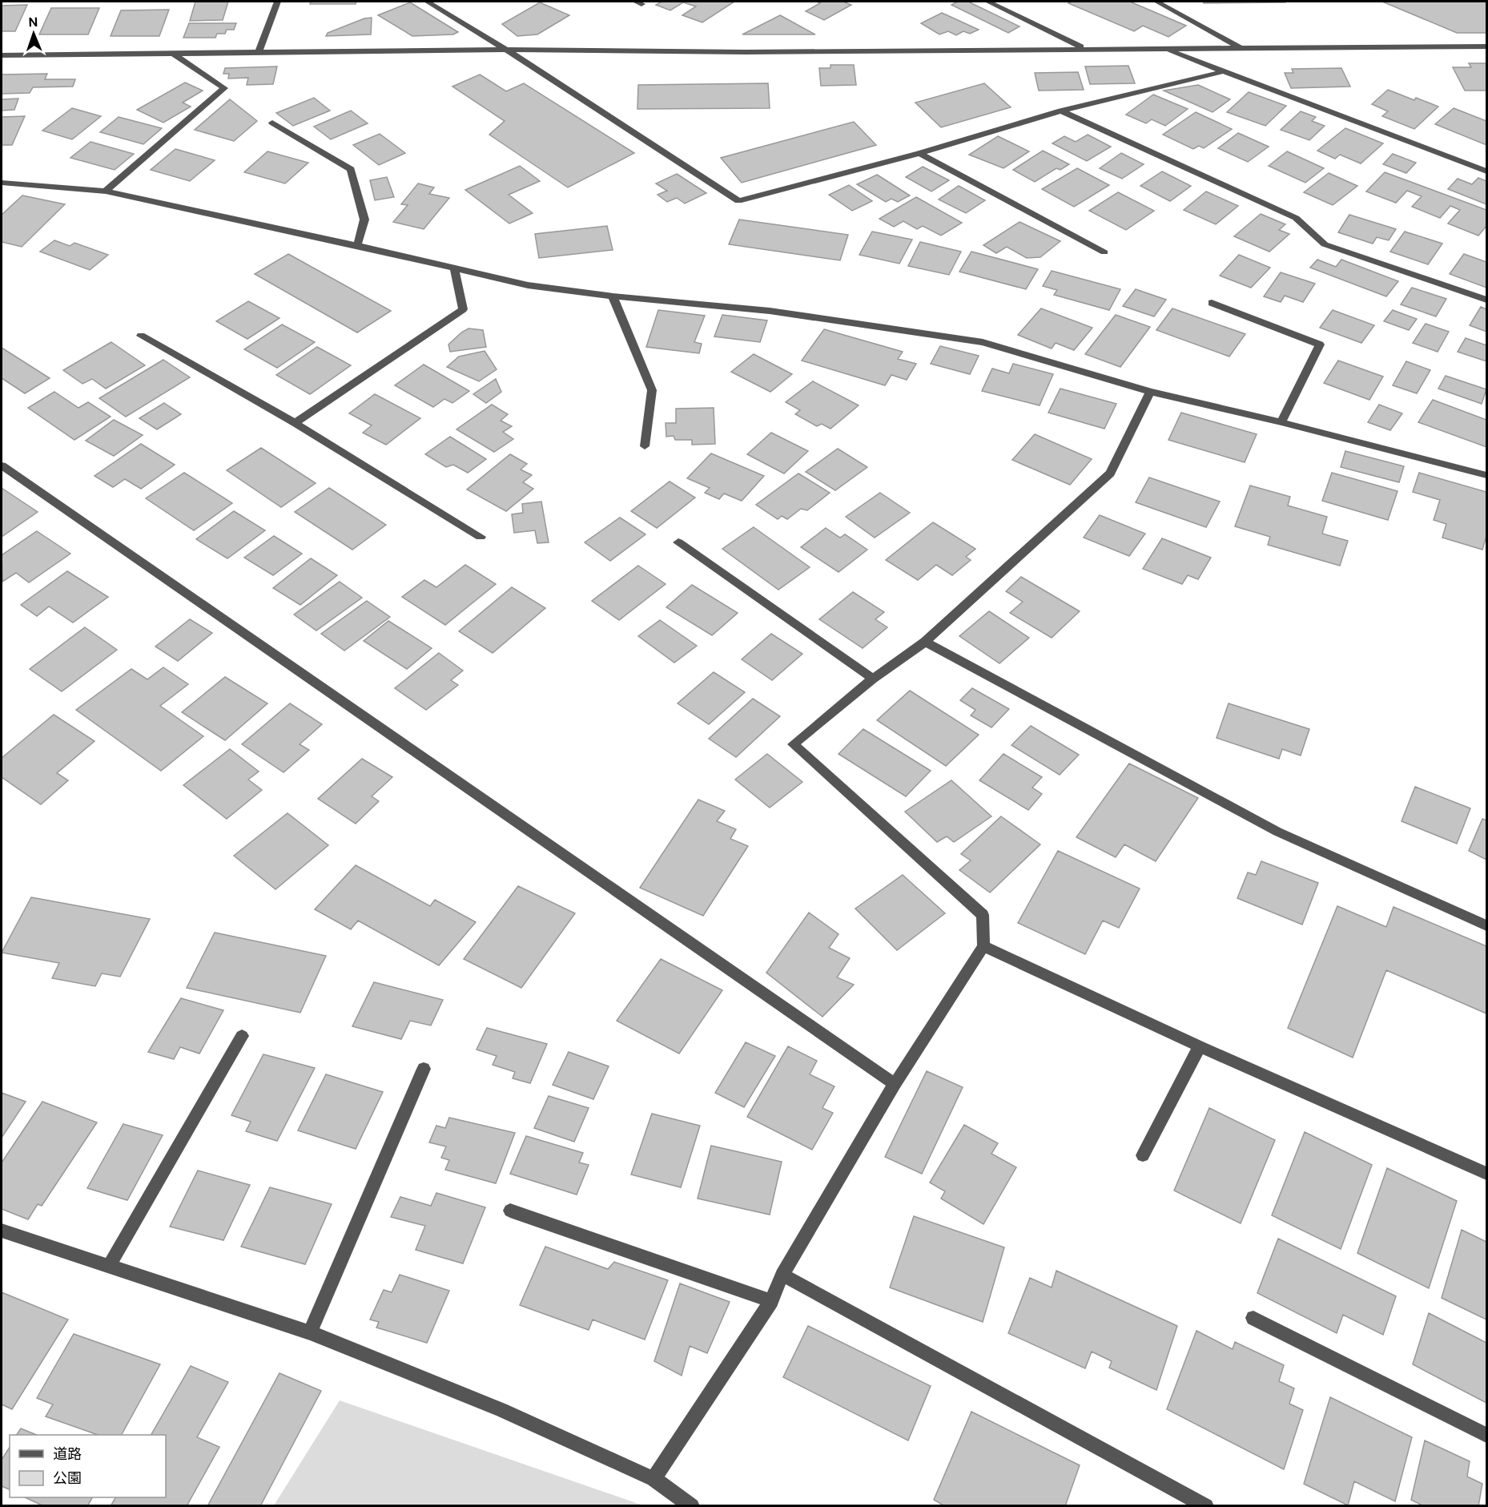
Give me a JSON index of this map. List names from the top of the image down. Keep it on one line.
{"legend":["道路","公園"],"north":"top"}
